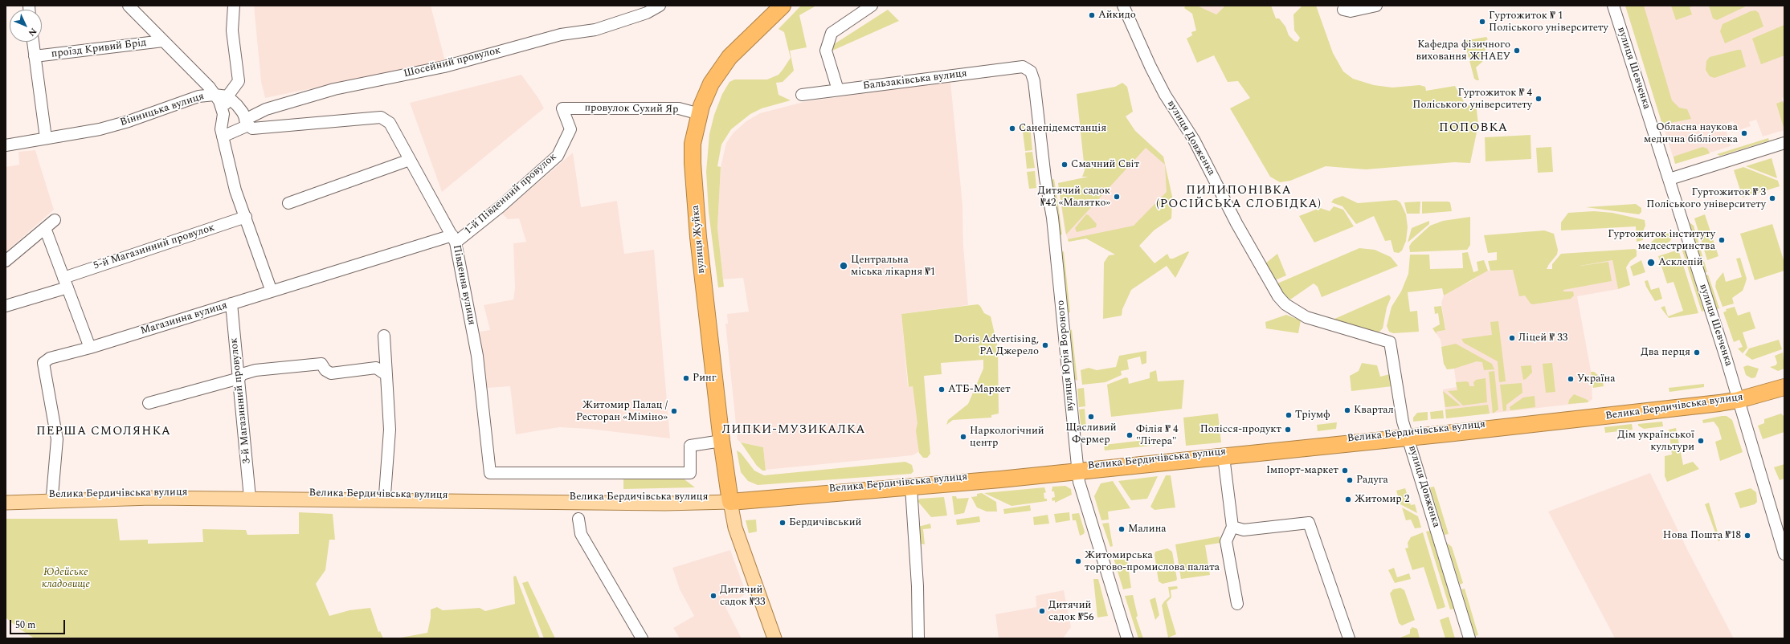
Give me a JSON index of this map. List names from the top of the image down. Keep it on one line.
{"streets":{"highway":["вулиця Жуйка","Велика Бердичівська вулиця"],"street":["проїзд Кривий Брід","Шосейний провулок","вулиця Шевченка","Бальзаківська вулиця","провулок Сухий Яр","Вінницька вулиця","вулиця Довженка","1-й Південний провулок","5-й Магазинний провулок","Південна вулиця","Магазинна вулиця","вулиця Юрія Вороного","3-й Магазинний провулок"]},"crossings":[["Шосейний провулок","Південна вулиця"],["вулиця Шевченка","Велика Бердичівська вулиця"],["Бальзаківська вулиця","вулиця Юрія Вороного"],["провулок Сухий Яр","1-й Південний провулок"],["провулок Сухий Яр","вулиця Жуйка"],["вулиця Довженка","Велика Бердичівська вулиця"],["1-й Південний провулок","Південна вулиця"],["1-й Південний провулок","Магазинна вулиця"],["вулиця Жуйка","Південна вулиця"],["вулиця Жуйка","Велика Бердичівська вулиця"],["Південна вулиця","Магазинна вулиця"],["Магазинна вулиця","3-й Магазинний провулок"],["Магазинна вулиця","Велика Бердичівська вулиця"],["вулиця Юрія Вороного","Велика Бердичівська вулиця"],["3-й Магазинний провулок","Велика Бердичівська вулиця"]],"districts":["ПОПОВКА","ПИЛИПОНІВКА (РОСІЙСЬКА СЛОБІДКА)","ЛИПКИ-МУЗИКАЛКА","ПЕРША СМОЛЯНКА"],"parks":["Юдейське кладовище"],"places":["Айкидо","Гуртожиток № 1 Поліського університету","Кафедра фізичного виховання ЖНАЕУ","Гуртожиток № 4 Поліського університету","Санепідемстанція","Обласна наукова медична бібліотека","Смачний Світ","Дитячий садок №42 «Малятко»","Гуртожиток № 3 Поліського університету","Гуртожиток інституту медсестринства","Асклепій","Центральна міська лікарня №1","Ліцей № 33","Doris Advertising, РА Джерело","Два перця","Ринг","Україна","АТБ-Маркет","Квартал","Житомир Палац / Ресторан «Міміно»","Тріумф","Щасливий Фермер","Полісся-продукт","Філія № 4 \"Літера\"","Наркологічний центр","Дім української культури","Імпорт-маркет","Радуга","Житомир 2","Бердичівський","Малина","Нова Пошта №18","Житомирська торгово-промислова палата","Дитячий садок №33","Дитячий садок №56"],"scale_bar":"50 m","north":"bottom right"}
